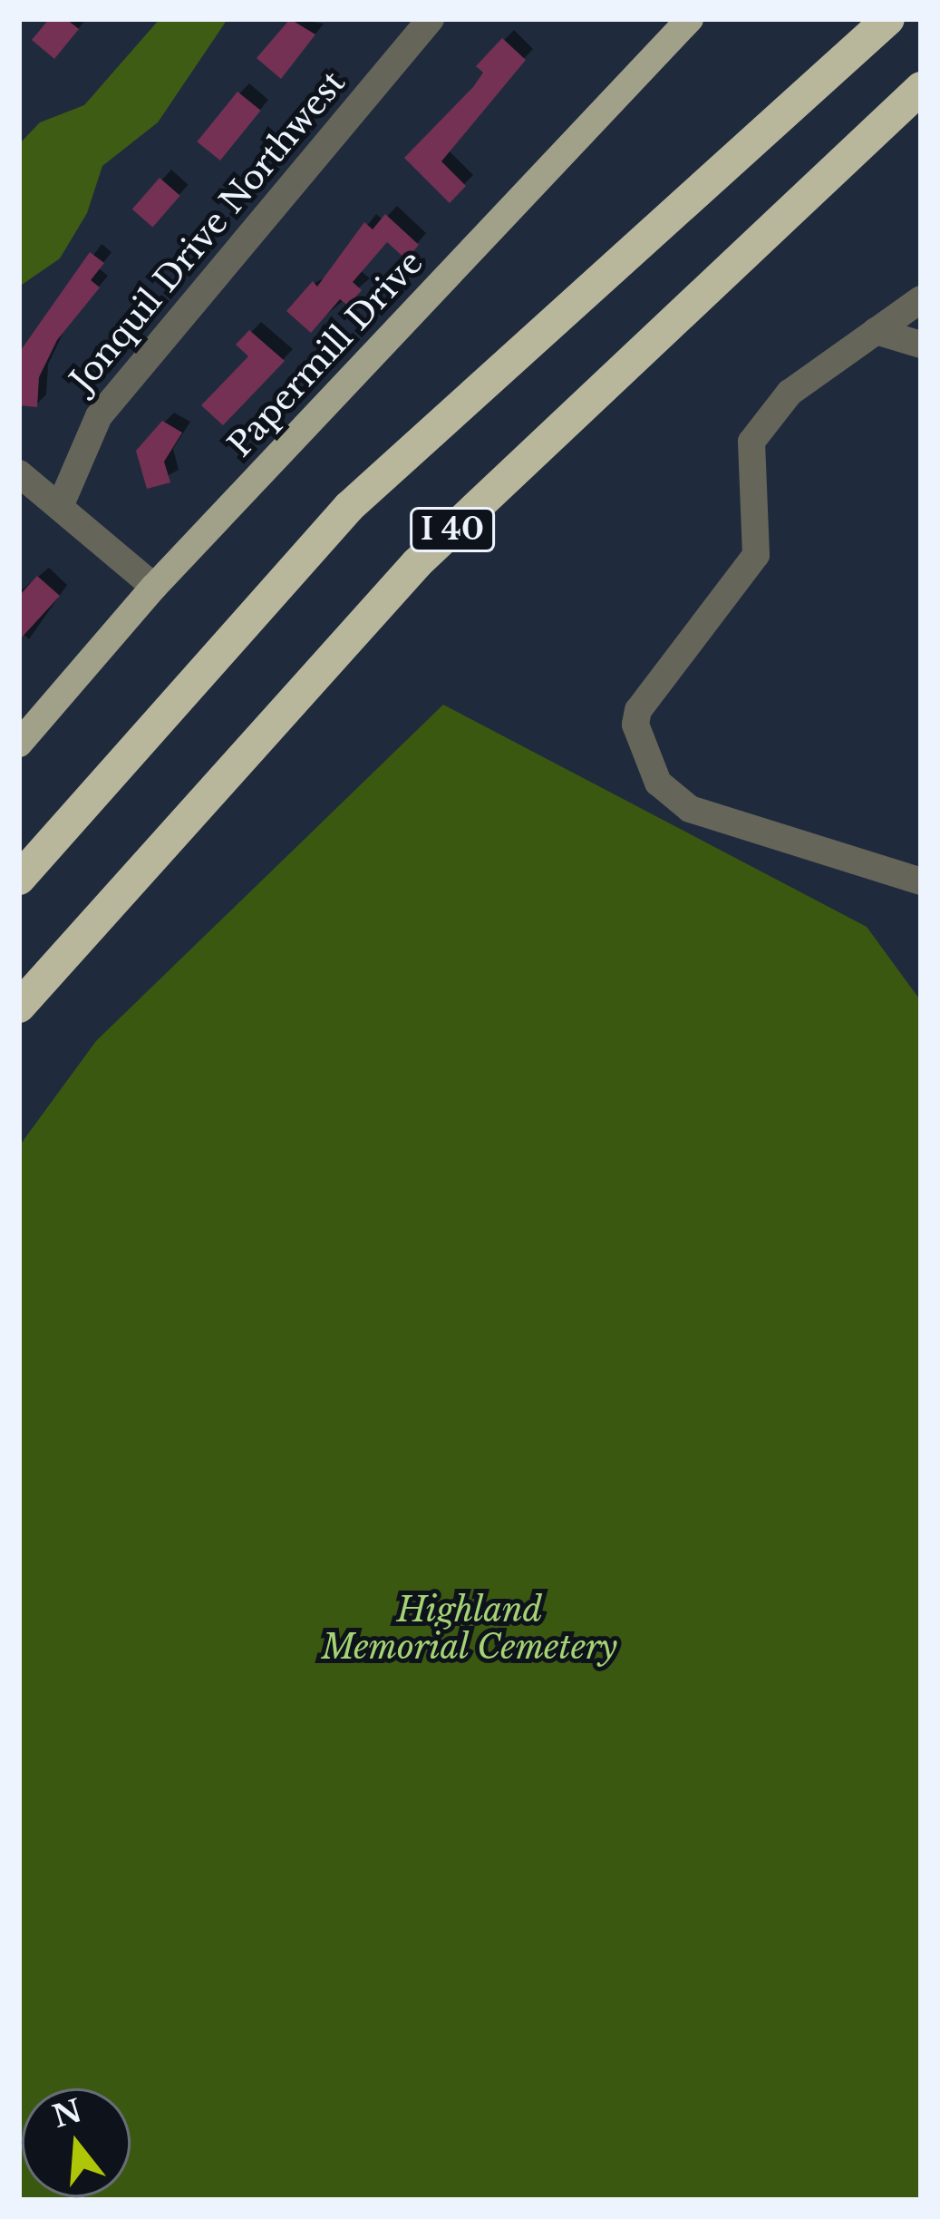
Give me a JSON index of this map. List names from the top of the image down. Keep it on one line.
{"streets":{"highway":["I 40"],"main road":["Papermill Drive"],"street":["Jonquil Drive Northwest"]},"parks":["Highland Memorial Cemetery"],"north":"top"}
